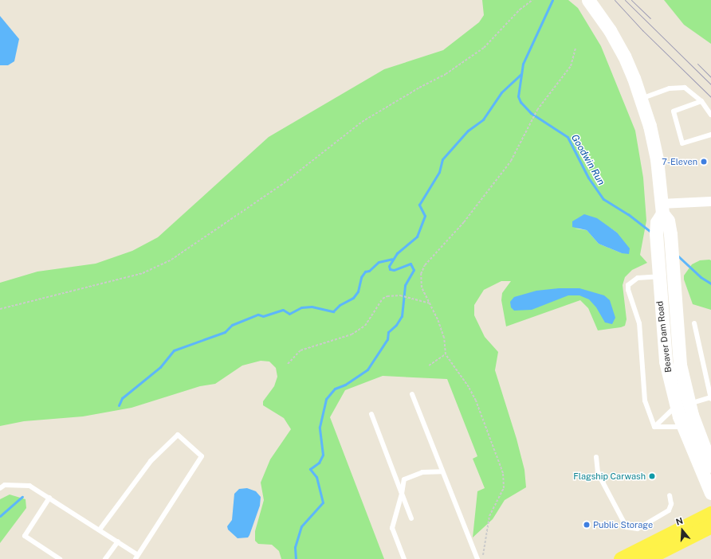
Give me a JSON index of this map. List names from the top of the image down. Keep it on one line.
{"streets":{"main road":["Beaver Dam Road"]},"water":["Goodwin Run"],"places":["7-Eleven","Flagship Carwash","Public Storage"],"north":"top"}
